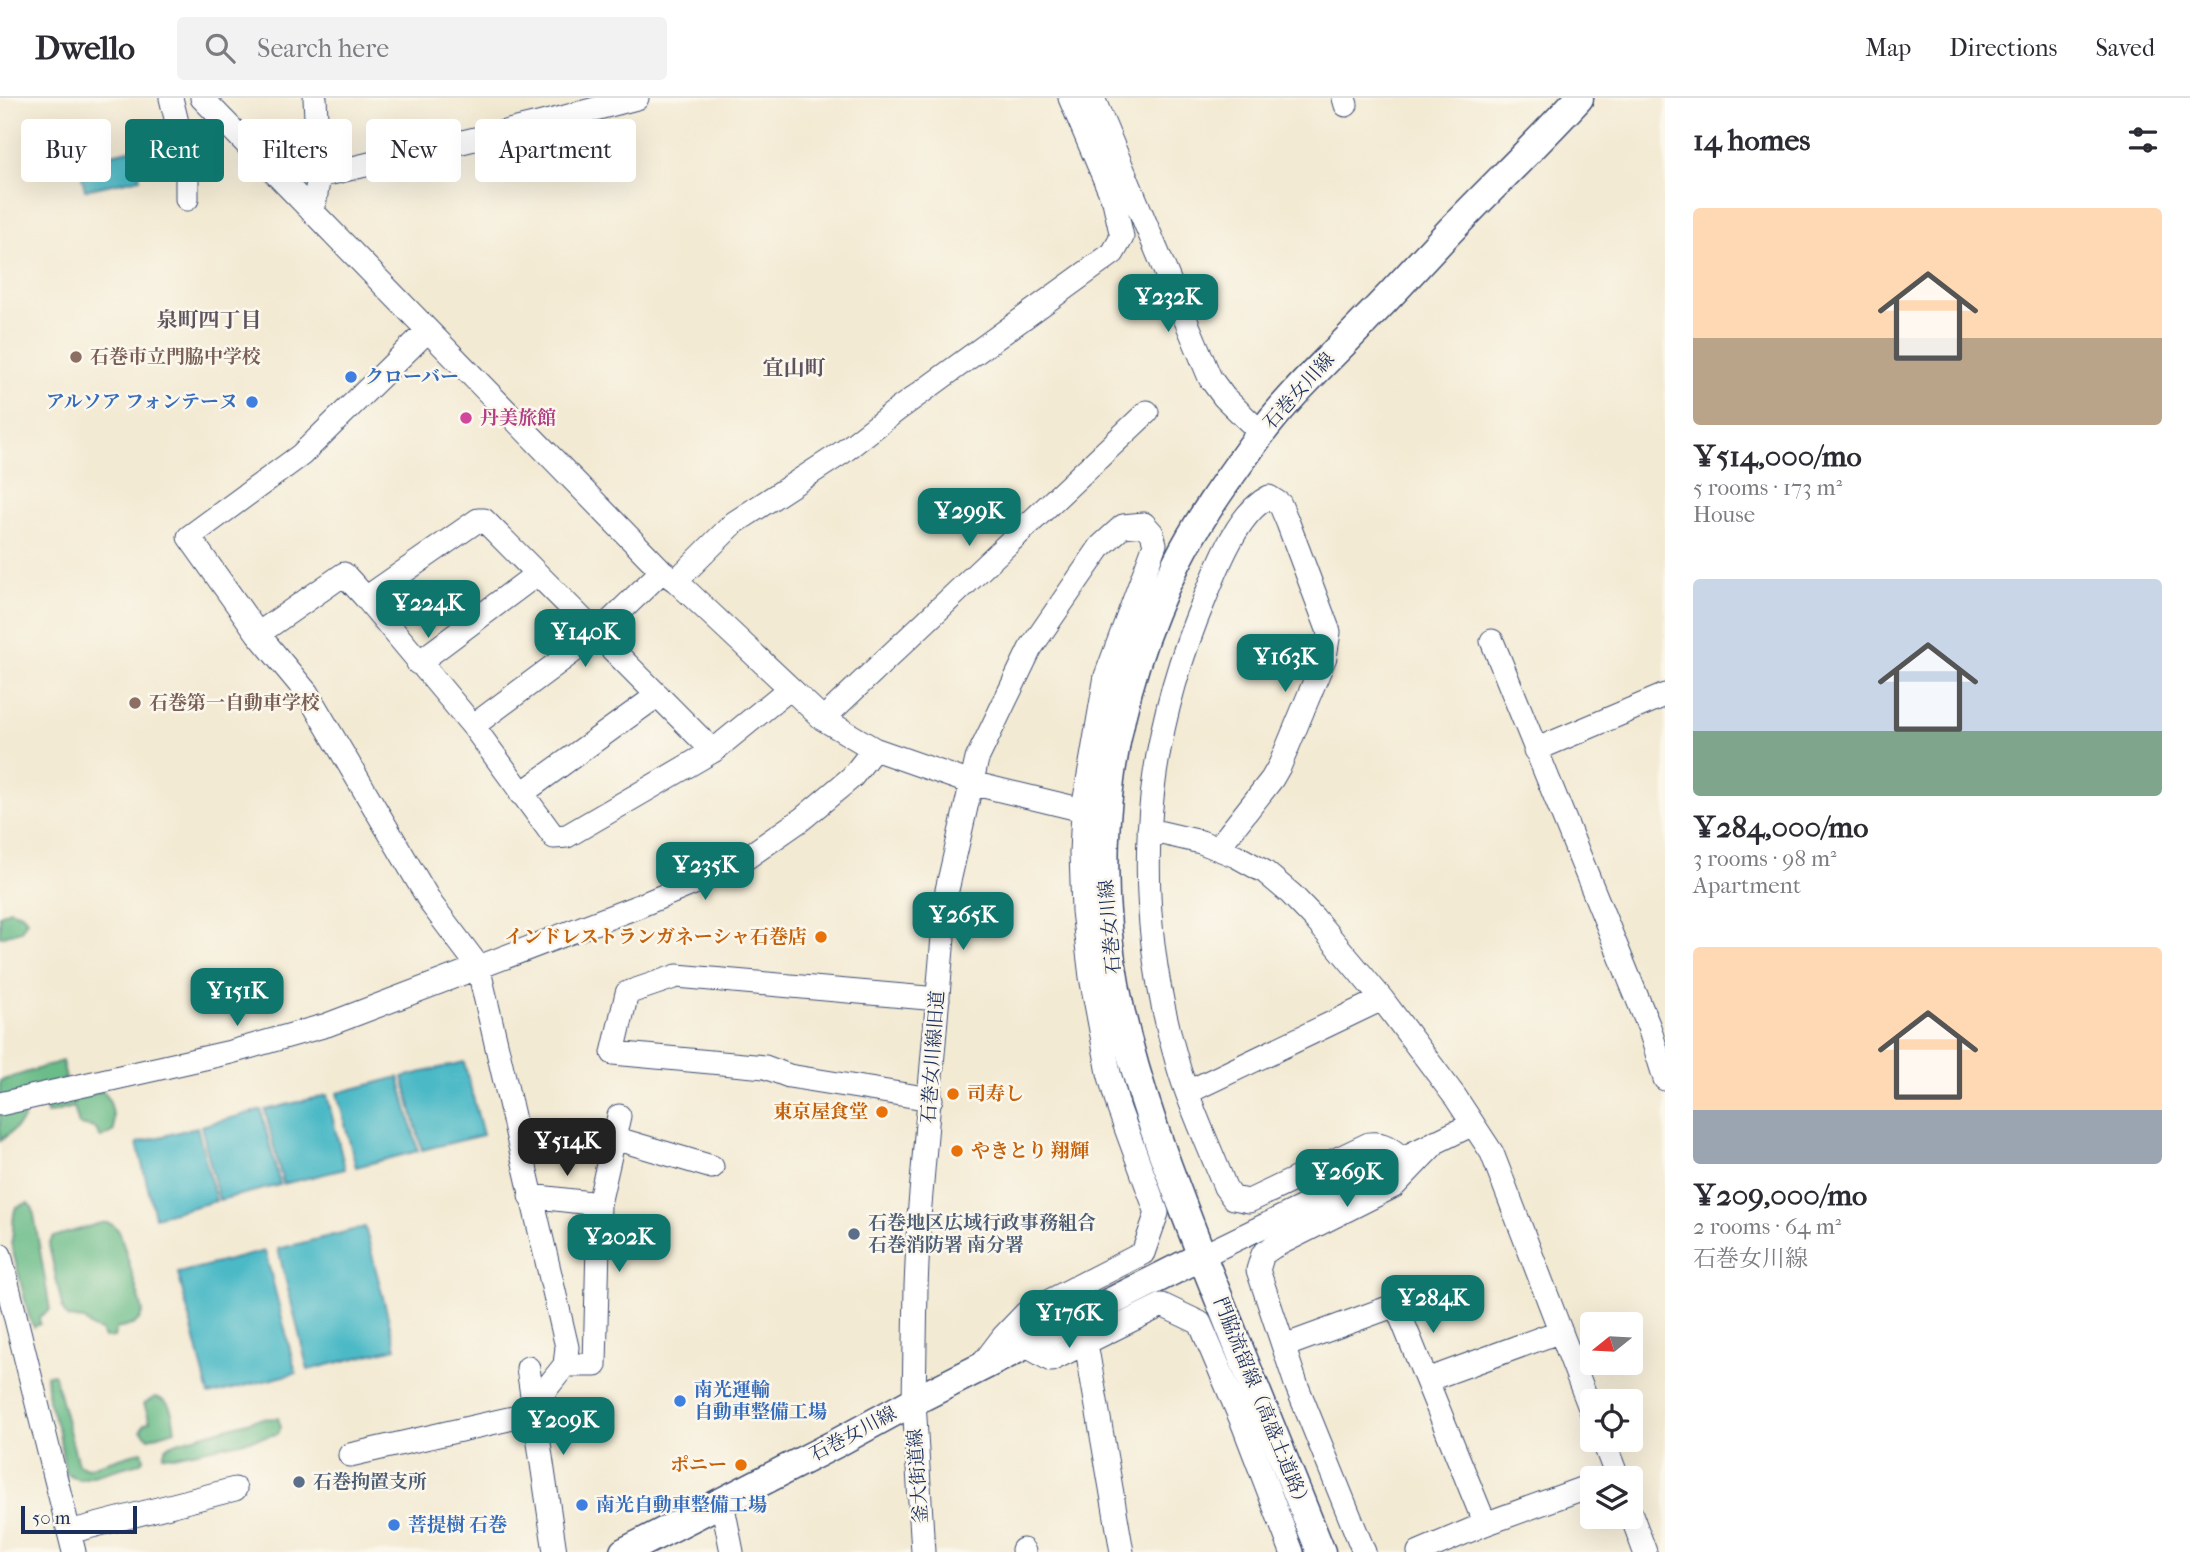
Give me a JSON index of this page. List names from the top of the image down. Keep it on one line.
{"streets":{"main road":["石巻女川線","門脇流留線（高盛土道路）"],"street":["石巻女川線旧道","釜大街道線"]},"crossings":[["石巻女川線","石巻女川線旧道"],["石巻女川線","門脇流留線（高盛土道路）"],["石巻女川線","釜大街道線"],["石巻女川線旧道","釜大街道線"]],"districts":["泉町四丁目","宜山町"],"places":["石巻市立門脇中学校","クローバー","アルソア フォンテーヌ","丹美旅館","石巻第一自動車学校","インドレストランガネーシャ石巻店","司寿し","東京屋食堂","やきとり 翔輝","石巻地区広域行政事務組合 石巻消防署 南分署","南光運輸 自動車整備工場","ポニー","石巻拘置支所","南光自動車整備工場","菩提樹 石巻"],"scale_bar":"50 m","north":"left","page":{"header":"Dwello","search":"Search here","nav":["Map","Directions","Saved"],"heading":"14 homes","chip":["Buy","Rent","Filters","New","Apartment"],"list":[{"name":"¥514,000/mo","note":"5 rooms · 173 m² · House"},{"name":"¥284,000/mo","note":"3 rooms · 98 m² · Apartment"},{"name":"¥209,000/mo","note":"2 rooms · 64 m² · 石巻女川線"}],"price":["¥232K","¥299K","¥224K","¥140K","¥163K","¥235K","¥265K","¥151K","¥514K","¥269K","¥202K","¥284K","¥176K","¥209K"],"scale":"50 m"}}
